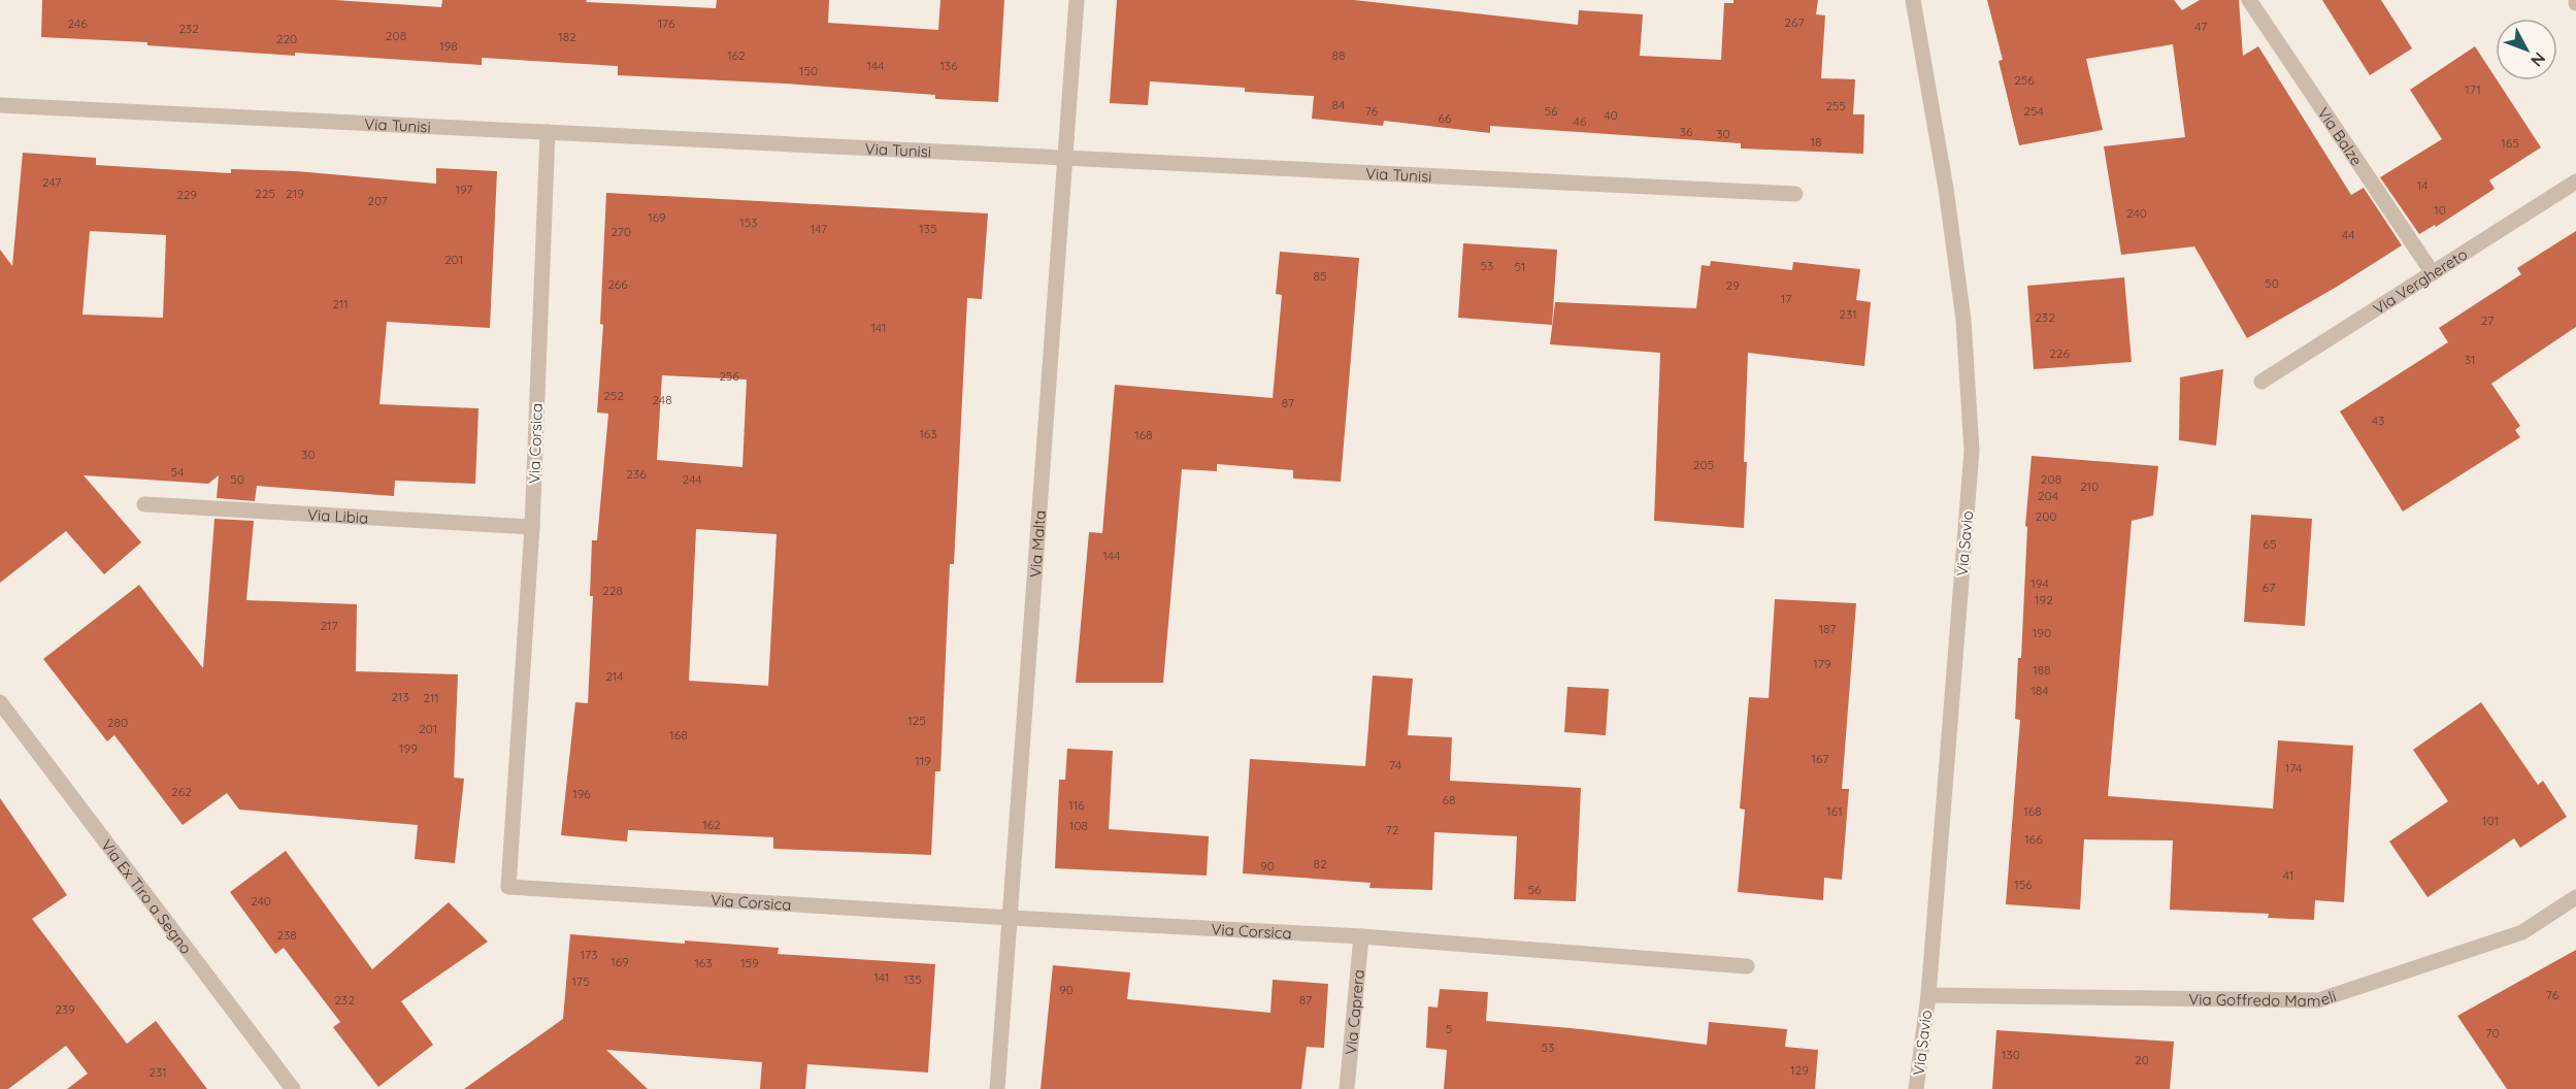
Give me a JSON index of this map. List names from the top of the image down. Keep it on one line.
{"streets":{"street":["Via Tunisi","Via Balze","Via Verghereto","Via Corsica","Via Libia","Via Savio","Via Malta","Via Ex Tiro a Segno","Via Goffredo Mameli","Via Caprera"]},"crossings":[["Via Tunisi","Via Corsica"],["Via Tunisi","Via Malta"],["Via Balze","Via Verghereto"],["Via Corsica","Via Libia"],["Via Corsica","Via Malta"],["Via Corsica","Via Caprera"],["Via Savio","Via Goffredo Mameli"]],"house_numbers":["267","246","176","47","232","208","182","220","198","162","88","144","136","150","256","171","84","255","76","56","254","40","66","46","36","30","18","165","247","14","197","225","219","229","207","10","240","169","153","147","135","270","44","201","53","51","85","50","266","29","17","211","231","232","27","141","226","31","256","252","248","87","43","163","168","30","205","54","236","50","244","208","210","204","200","65","144","194","67","228","192","217","187","190","179","188","214","184","213","211","125","280","201","168","199","167","119","74","174","262","196","68","116","161","168","101","162","108","72","166","82","90","41","156","56","240","238","173","169","163","159","141","135","175","90","76","232","87","239","5","70","53","130","20","129","231"],"north":"bottom right"}
